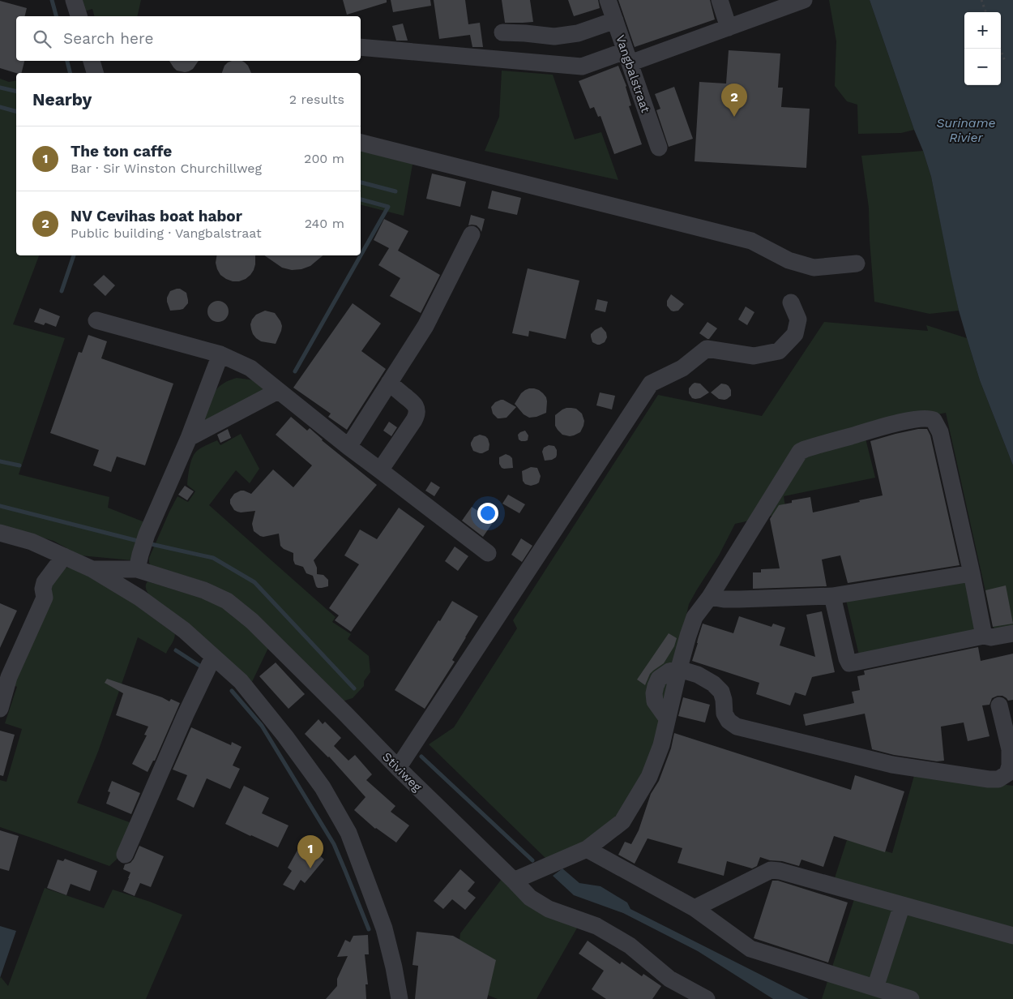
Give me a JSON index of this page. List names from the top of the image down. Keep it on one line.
{"streets":{"street":["Vangbalstraat","Stiviweg"]},"water":["Suriname Rivier"],"page":{"map_buttons":["+","−"],"search":"Search here","heading":["Nearby","2 results"],"pins":["2","1"],"list":[{"mark":"1","name":"The ton caffe","note":"Bar · Sir Winston Churchillweg","value":"200 m"},{"mark":"2","name":"NV Cevihas boat habor","note":"Public building · Vangbalstraat","value":"240 m"}]}}
